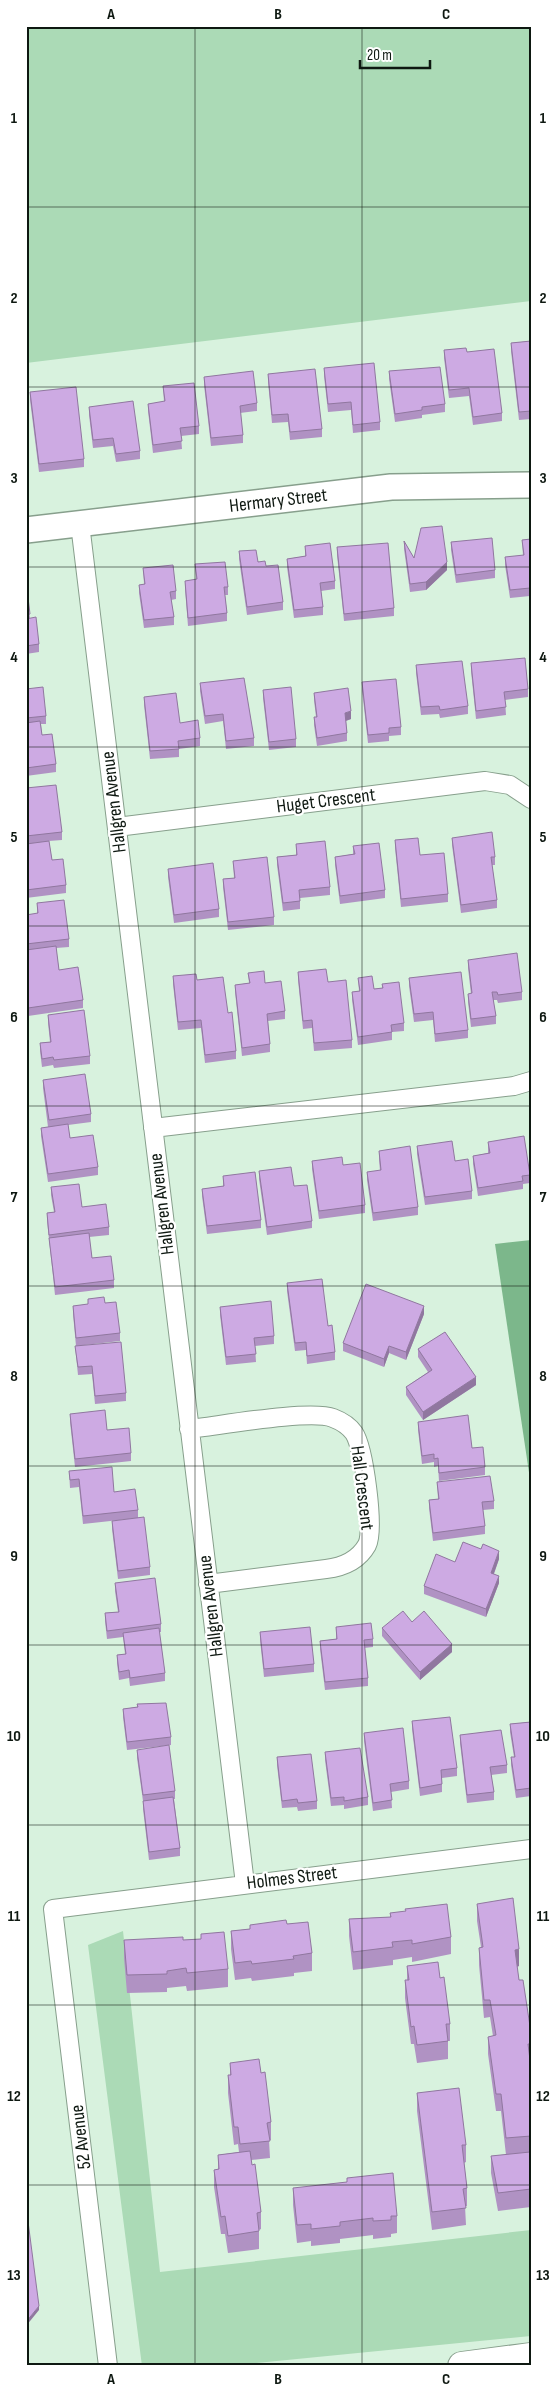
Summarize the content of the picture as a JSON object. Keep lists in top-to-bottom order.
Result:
{
  "streets": {
    "street": [
      "Hermary Street",
      "Huget Crescent",
      "Hallgren Avenue",
      "Hall Crescent",
      "Holmes Street",
      "52 Avenue"
    ]
  },
  "crossings": [
    ["Hermary Street", "Hallgren Avenue"],
    ["Huget Crescent", "Hallgren Avenue"],
    ["Hallgren Avenue", "Hall Crescent"],
    ["Hallgren Avenue", "Holmes Street"],
    ["Holmes Street", "52 Avenue"]
  ],
  "scale_bar": "20 m",
  "grid": {
    "columns": ["A", "B", "C"],
    "rows": [
      "1",
      "2",
      "3",
      "4",
      "5",
      "6",
      "7",
      "8",
      "9",
      "10",
      "11",
      "12",
      "13"
    ]
  }
}
